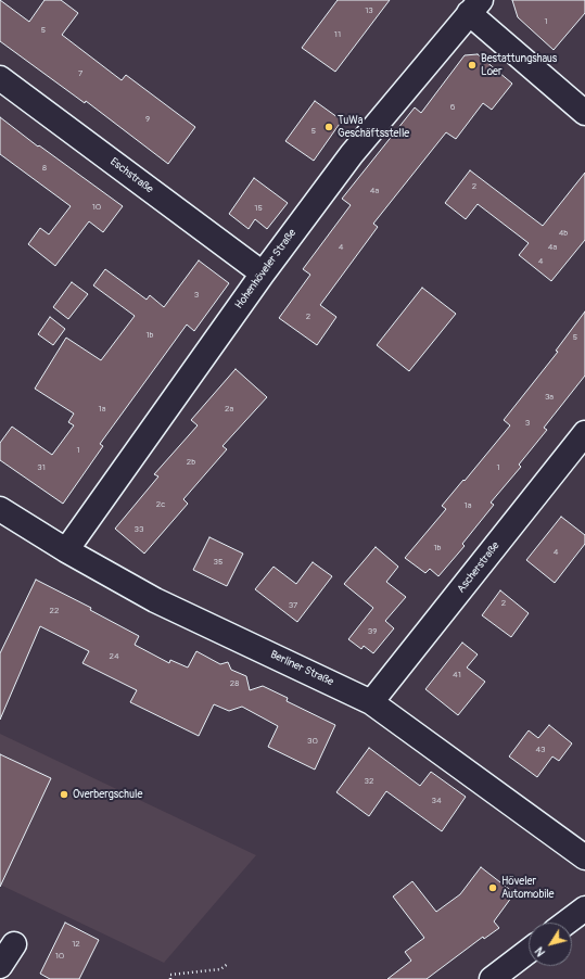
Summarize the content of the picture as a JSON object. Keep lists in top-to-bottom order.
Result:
{
  "streets": {
    "street": [
      "Eschstraße",
      "Hohenhöveler Straße",
      "Ascherstraße",
      "Berliner Straße"
    ]
  },
  "crossings": [
    ["Eschstraße", "Hohenhöveler Straße"],
    ["Hohenhöveler Straße", "Berliner Straße"],
    ["Ascherstraße", "Berliner Straße"]
  ],
  "places": [
    "Bestattungshaus Loer",
    "TuWa Geschäftsstelle",
    "Overbergschule",
    "Höveler Automobile"
  ],
  "house_numbers": [
    "13",
    "1",
    "5",
    "11",
    "7",
    "6",
    "9",
    "5",
    "8",
    "2",
    "4a",
    "10",
    "15",
    "4b",
    "4",
    "4a",
    "4",
    "3",
    "2",
    "1b",
    "5",
    "3a",
    "1a",
    "2a",
    "3",
    "1",
    "2b",
    "31",
    "1",
    "2c",
    "1a",
    "33",
    "1b",
    "4",
    "35",
    "2",
    "37",
    "22",
    "39",
    "24",
    "41",
    "28",
    "30",
    "43",
    "32",
    "34",
    "12",
    "10"
  ],
  "north": "bottom left"
}
